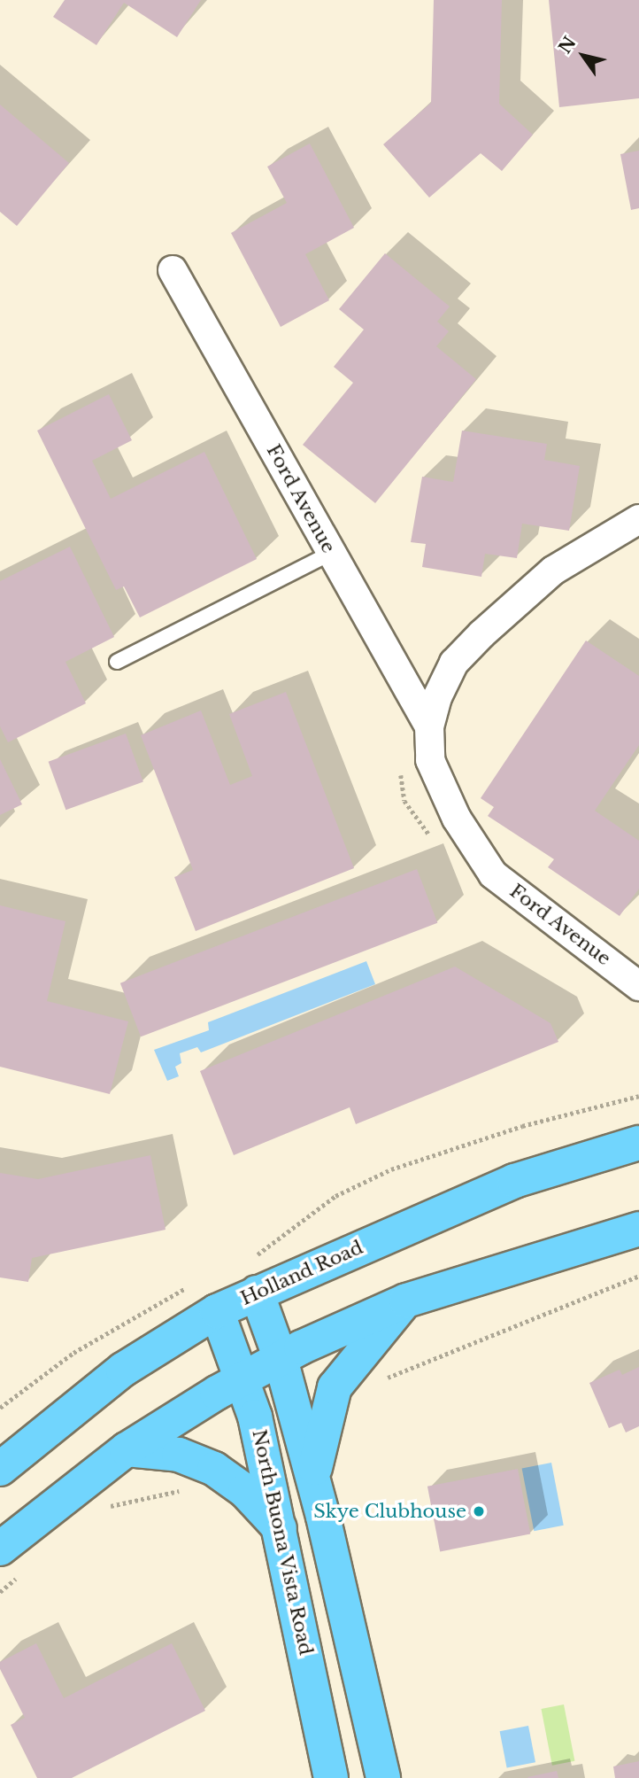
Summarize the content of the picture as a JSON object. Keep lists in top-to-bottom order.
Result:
{
  "streets": {
    "main road": ["Holland Road", "North Buona Vista Road"],
    "street": ["Ford Avenue"]
  },
  "crossings": [
    ["Holland Road", "North Buona Vista Road"]
  ],
  "places": ["Skye Clubhouse"],
  "north": "top left"
}
